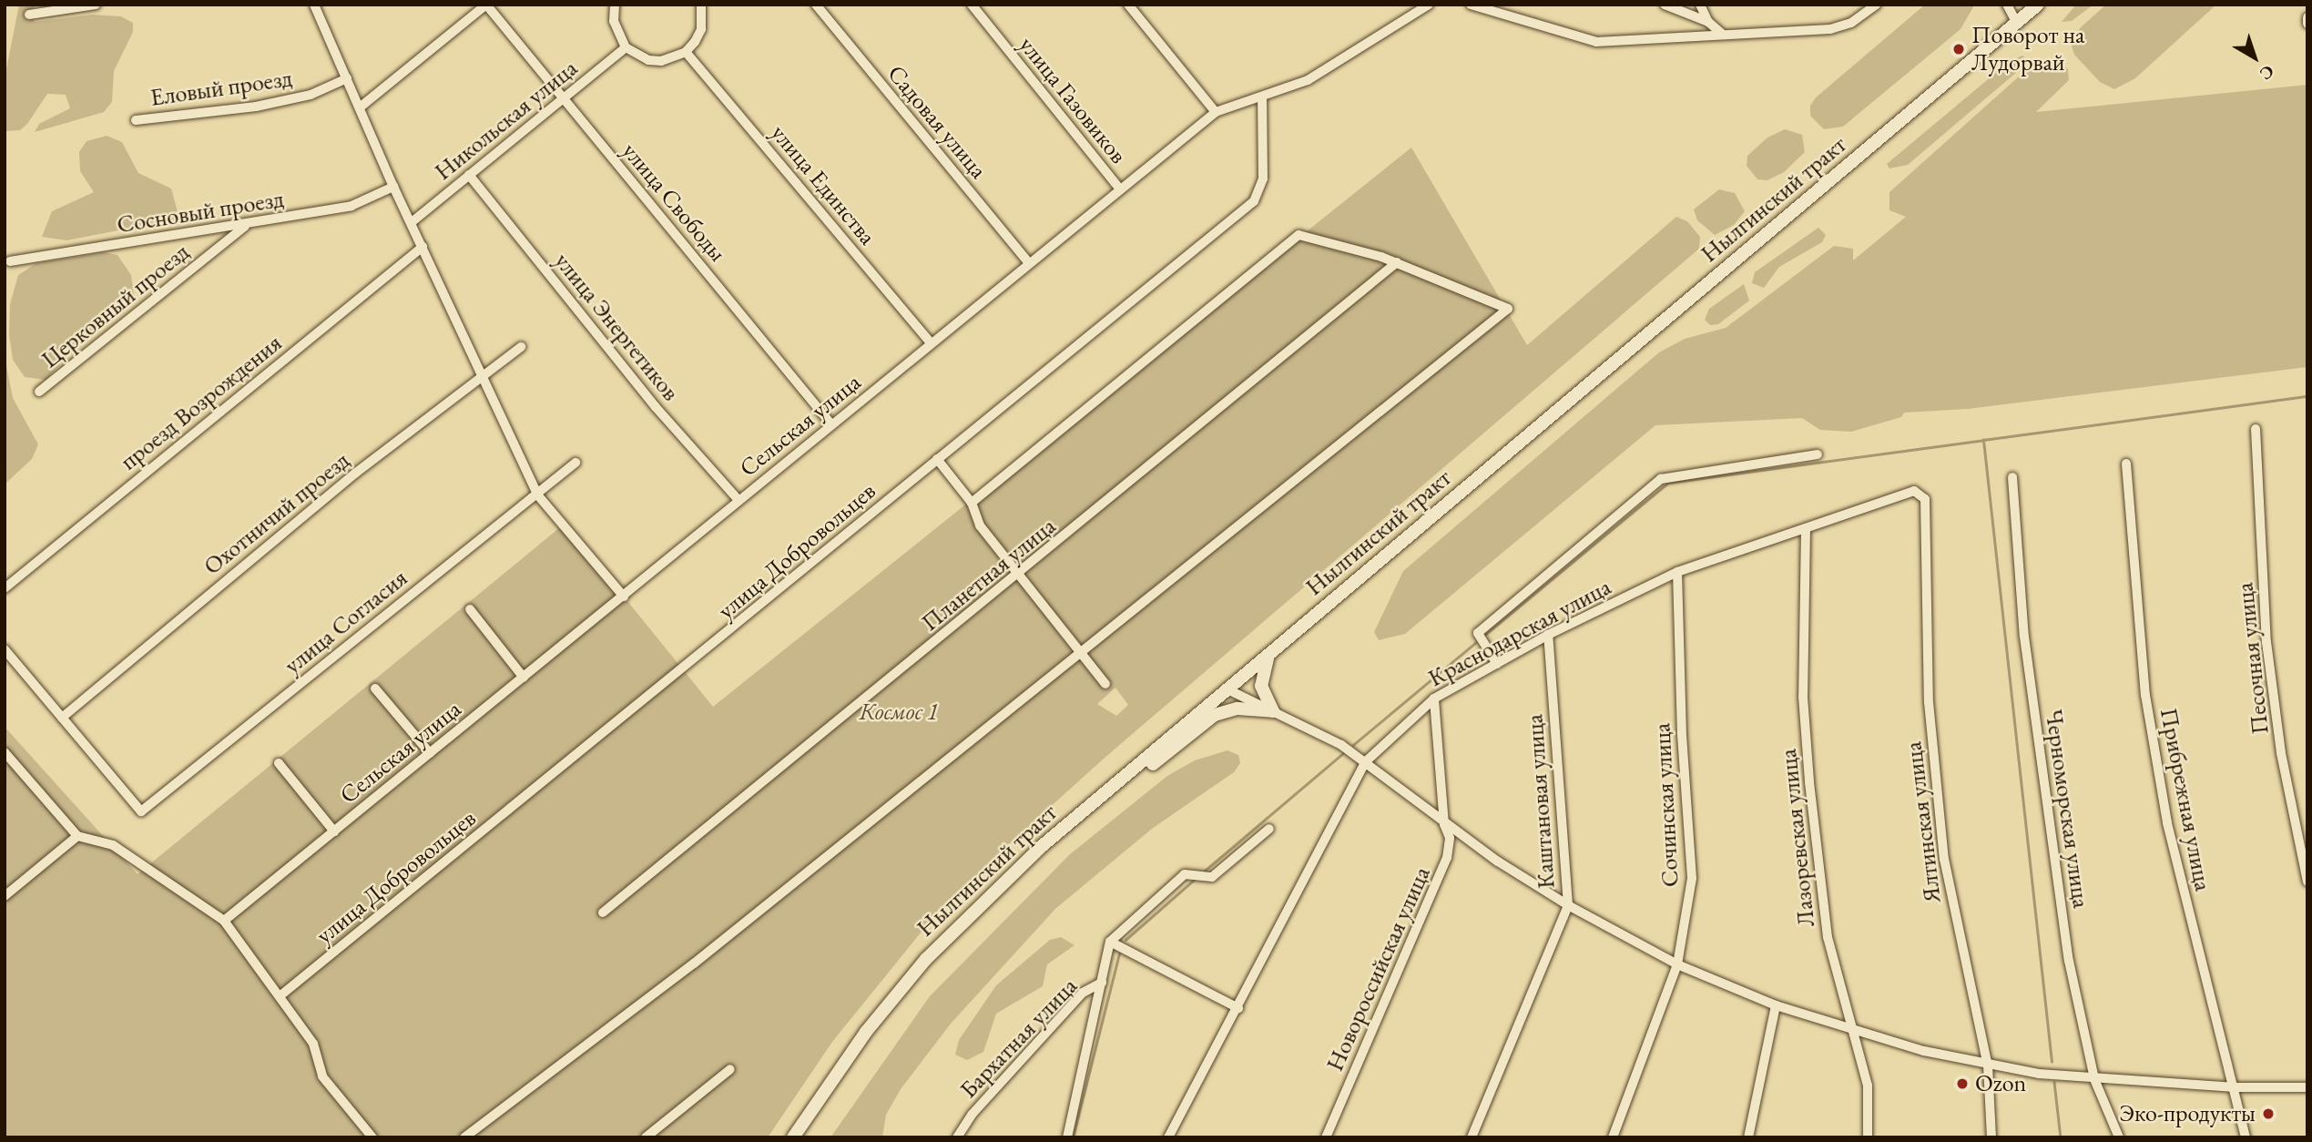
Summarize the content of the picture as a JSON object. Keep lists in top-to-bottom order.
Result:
{
  "streets": {
    "main road": ["Нылгинский тракт"],
    "street": [
      "Еловый проезд",
      "улица Газовиков",
      "Никольская улица",
      "Садовая улица",
      "улица Единства",
      "улица Свободы",
      "Сосновый проезд",
      "Церковный проезд",
      "улица Энергетиков",
      "проезд Возрождения",
      "Сельская улица",
      "Охотничий проезд",
      "улица Добровольцев",
      "Планетная улица",
      "улица Согласия",
      "Краснодарская улица",
      "Песочная улица",
      "Прибрежная улица",
      "Каштановая улица",
      "Сочинская улица",
      "Черноморская улица",
      "Ялтинская улица",
      "Лазоревская улица",
      "Новороссийская улица",
      "Бархатная улица"
    ]
  },
  "crossings": [
    ["улица Газовиков", "Сельская улица"],
    ["Никольская улица", "улица Свободы"],
    ["Никольская улица", "улица Энергетиков"],
    ["Садовая улица", "Сельская улица"],
    ["улица Единства", "Сельская улица"],
    ["улица Свободы", "Сельская улица"],
    ["Сосновый проезд", "Церковный проезд"],
    ["улица Энергетиков", "Сельская улица"],
    ["Сельская улица", "улица Добровольцев"],
    ["Охотничий проезд", "улица Согласия"],
    ["Краснодарская улица", "Каштановая улица"],
    ["Краснодарская улица", "Сочинская улица"],
    ["Краснодарская улица", "Ялтинская улица"],
    ["Краснодарская улица", "Лазоревская улица"],
    ["Краснодарская улица", "Новороссийская улица"]
  ],
  "parks": ["Космос 1"],
  "places": ["Поворот на Лудорвай", "Ozon", "Эко-продукты"],
  "north": "bottom right"
}
